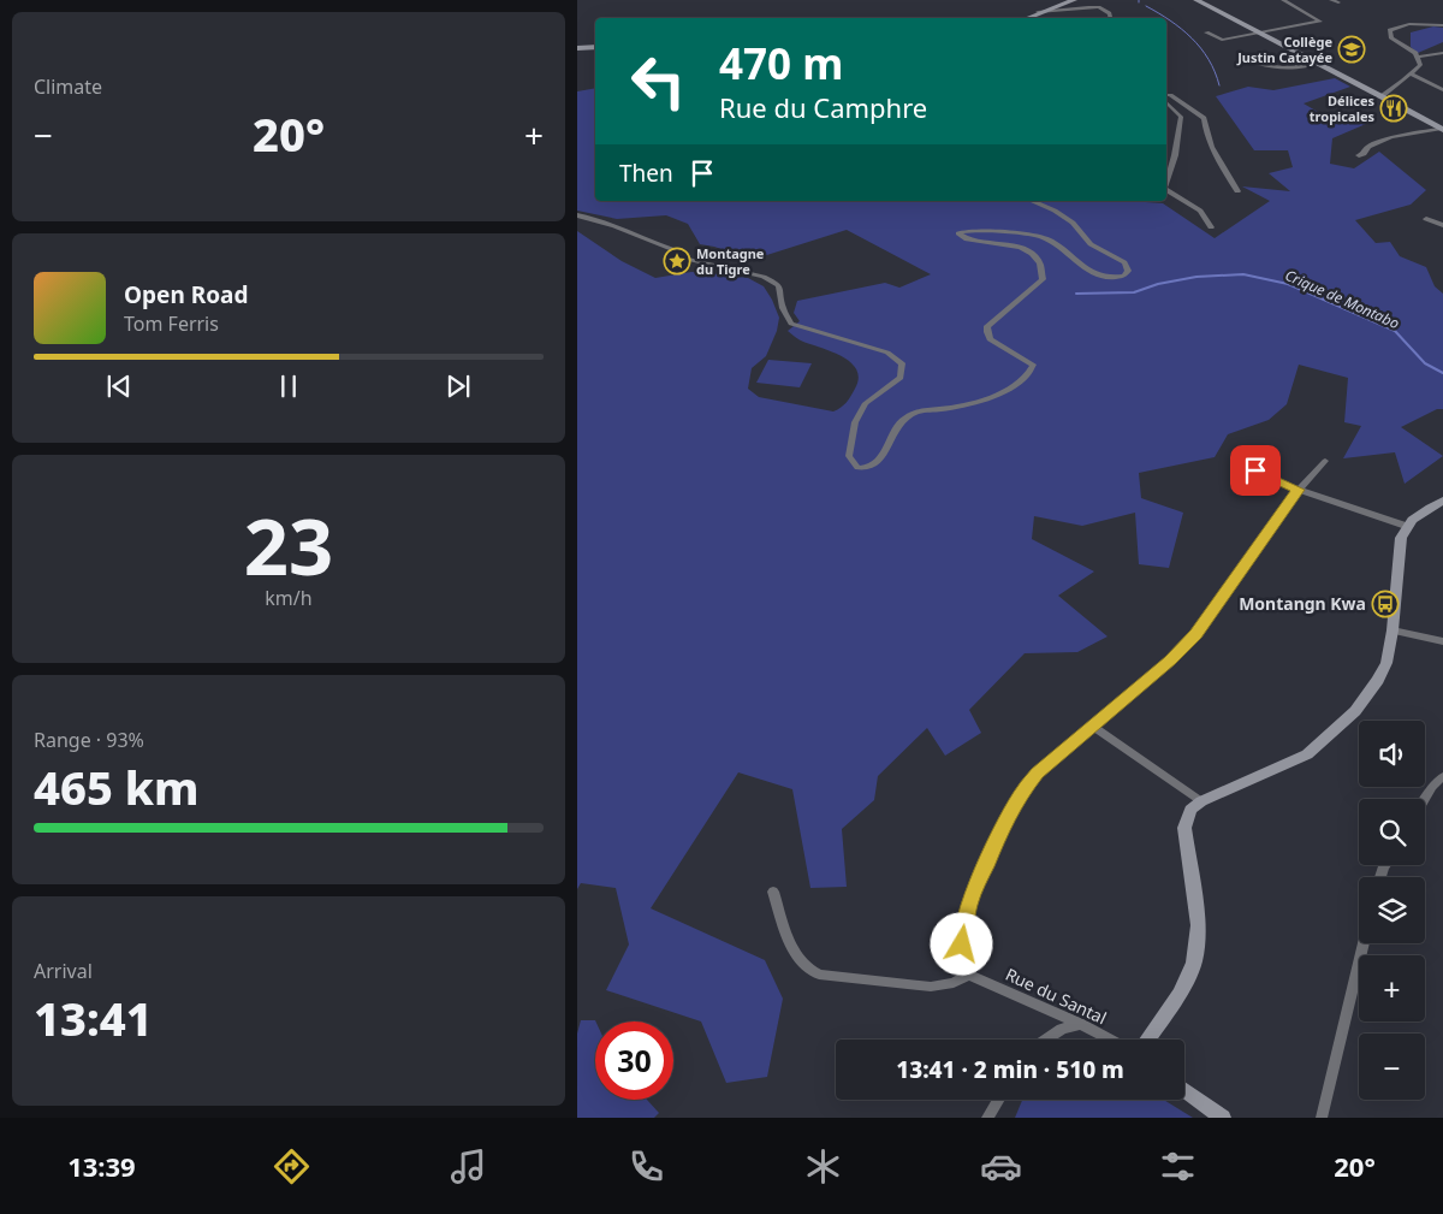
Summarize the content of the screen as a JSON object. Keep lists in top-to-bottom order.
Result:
{
  "streets": {
    "street": ["Rue du Santal"]
  },
  "water": ["Crique de Montabo"],
  "places": {
    "school or university": ["Collège Justin Catayée"],
    "restaurant": ["Délices tropicales"],
    "place": ["Montagne du Tigre"],
    "bus stop": ["Montangn Kwa"]
  },
  "page": {
    "tile": [
      "Climate",
      ["23", "km/h"],
      ["Range · 93%", "465 km"],
      ["Arrival", "13:41"]
    ],
    "turn": ["470 m", "Rue du Camphre"],
    "heat": ["−", "20°", "+"],
    "then": "Then",
    "song": ["Open Road", "Tom Ferris"],
    "map_buttons": ["+", "−"],
    "limit": "30",
    "trip": "13:41 · 2 min · 510 m",
    "tabs": ["13:39", "20°"]
  }
}
